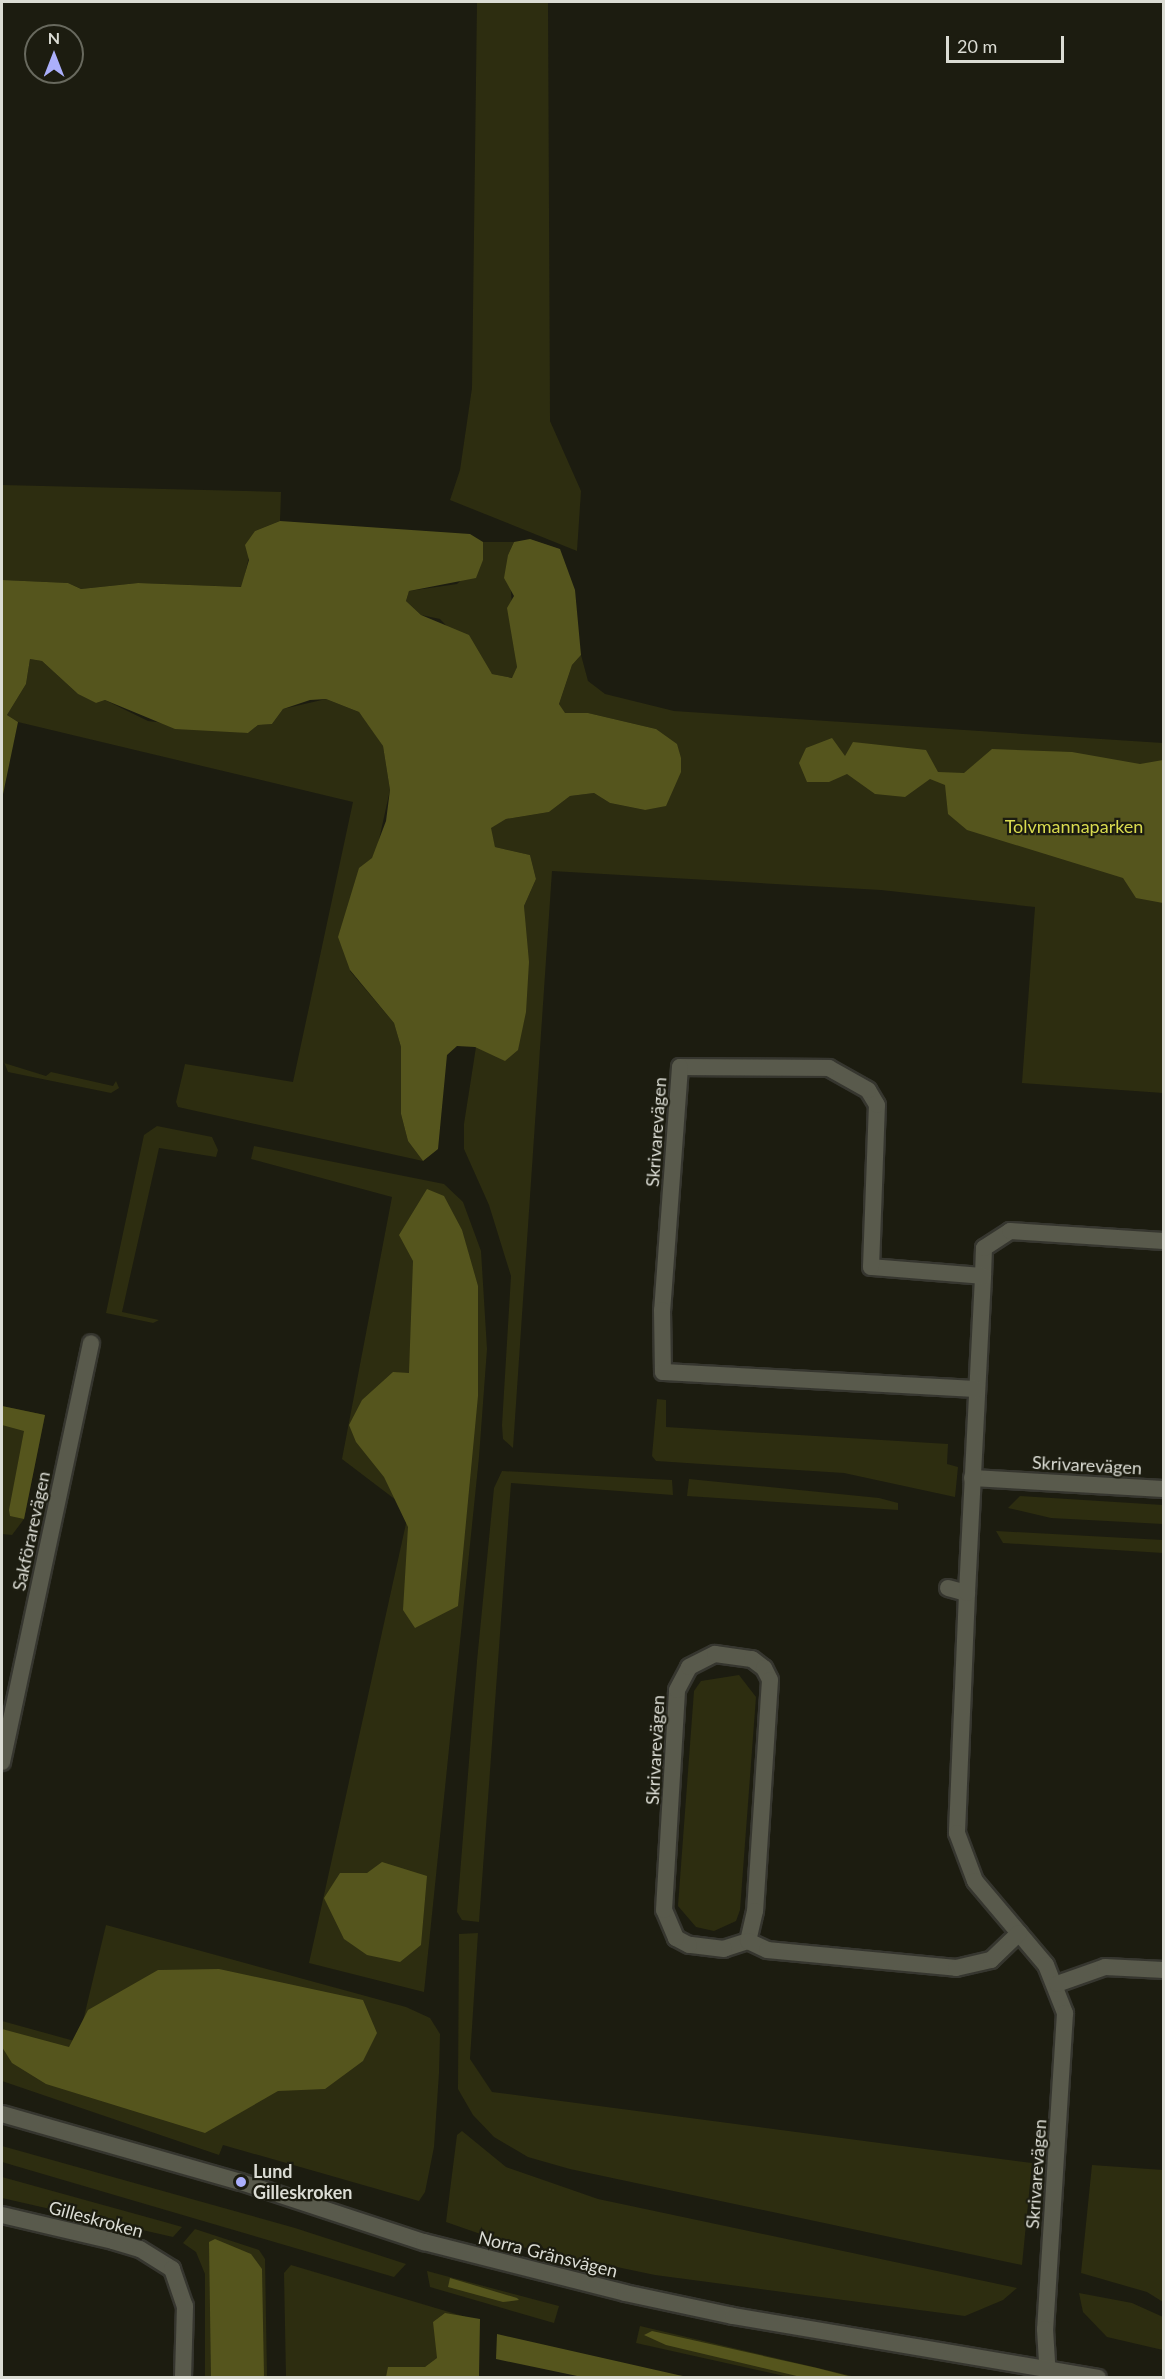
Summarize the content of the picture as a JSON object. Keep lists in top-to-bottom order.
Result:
{
  "streets": {
    "street": [
      "Skrivarevägen",
      "Sakförarevägen",
      "Gilleskroken",
      "Norra Gränsvägen"
    ]
  },
  "crossings": [
    ["Skrivarevägen", "Norra Gränsvägen"]
  ],
  "parks": ["Tolvmannaparken"],
  "places": ["Lund Gilleskroken"],
  "scale_bar": "20 m",
  "north": "top"
}
